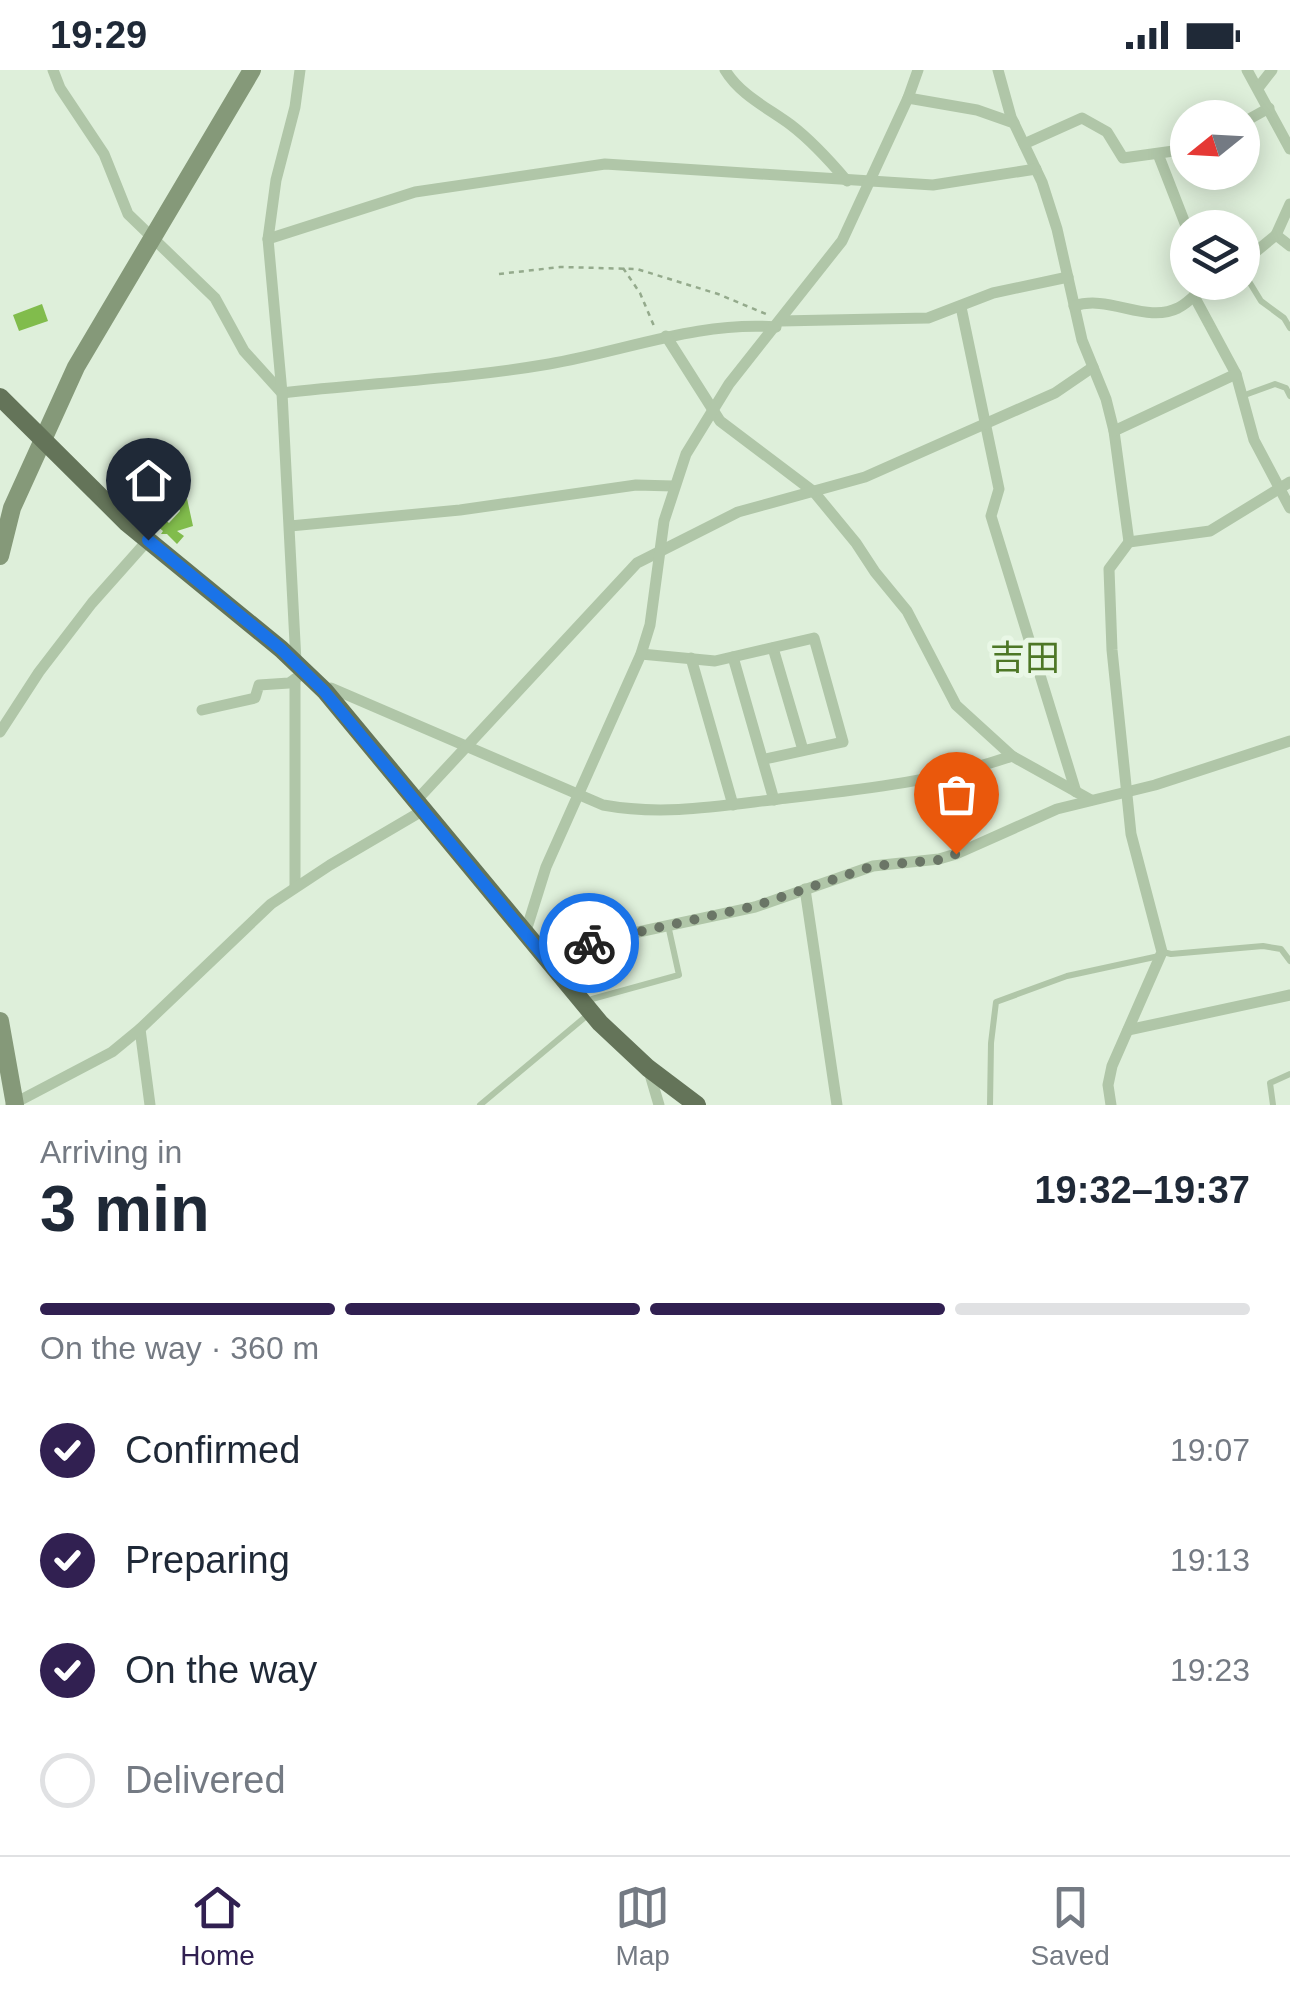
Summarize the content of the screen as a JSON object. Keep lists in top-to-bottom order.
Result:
{
  "districts": ["吉田"],
  "north": "left",
  "page": {
    "status": "19:29",
    "heading": ["3 min", "Arriving in", "19:32–19:37"],
    "bar": "On the way · 360 m",
    "list": [
      ["Confirmed", "19:07"],
      ["Preparing", "19:13"],
      ["On the way", "19:23"],
      "Delivered"
    ],
    "tabs": ["Home", "Map", "Saved"]
  }
}
